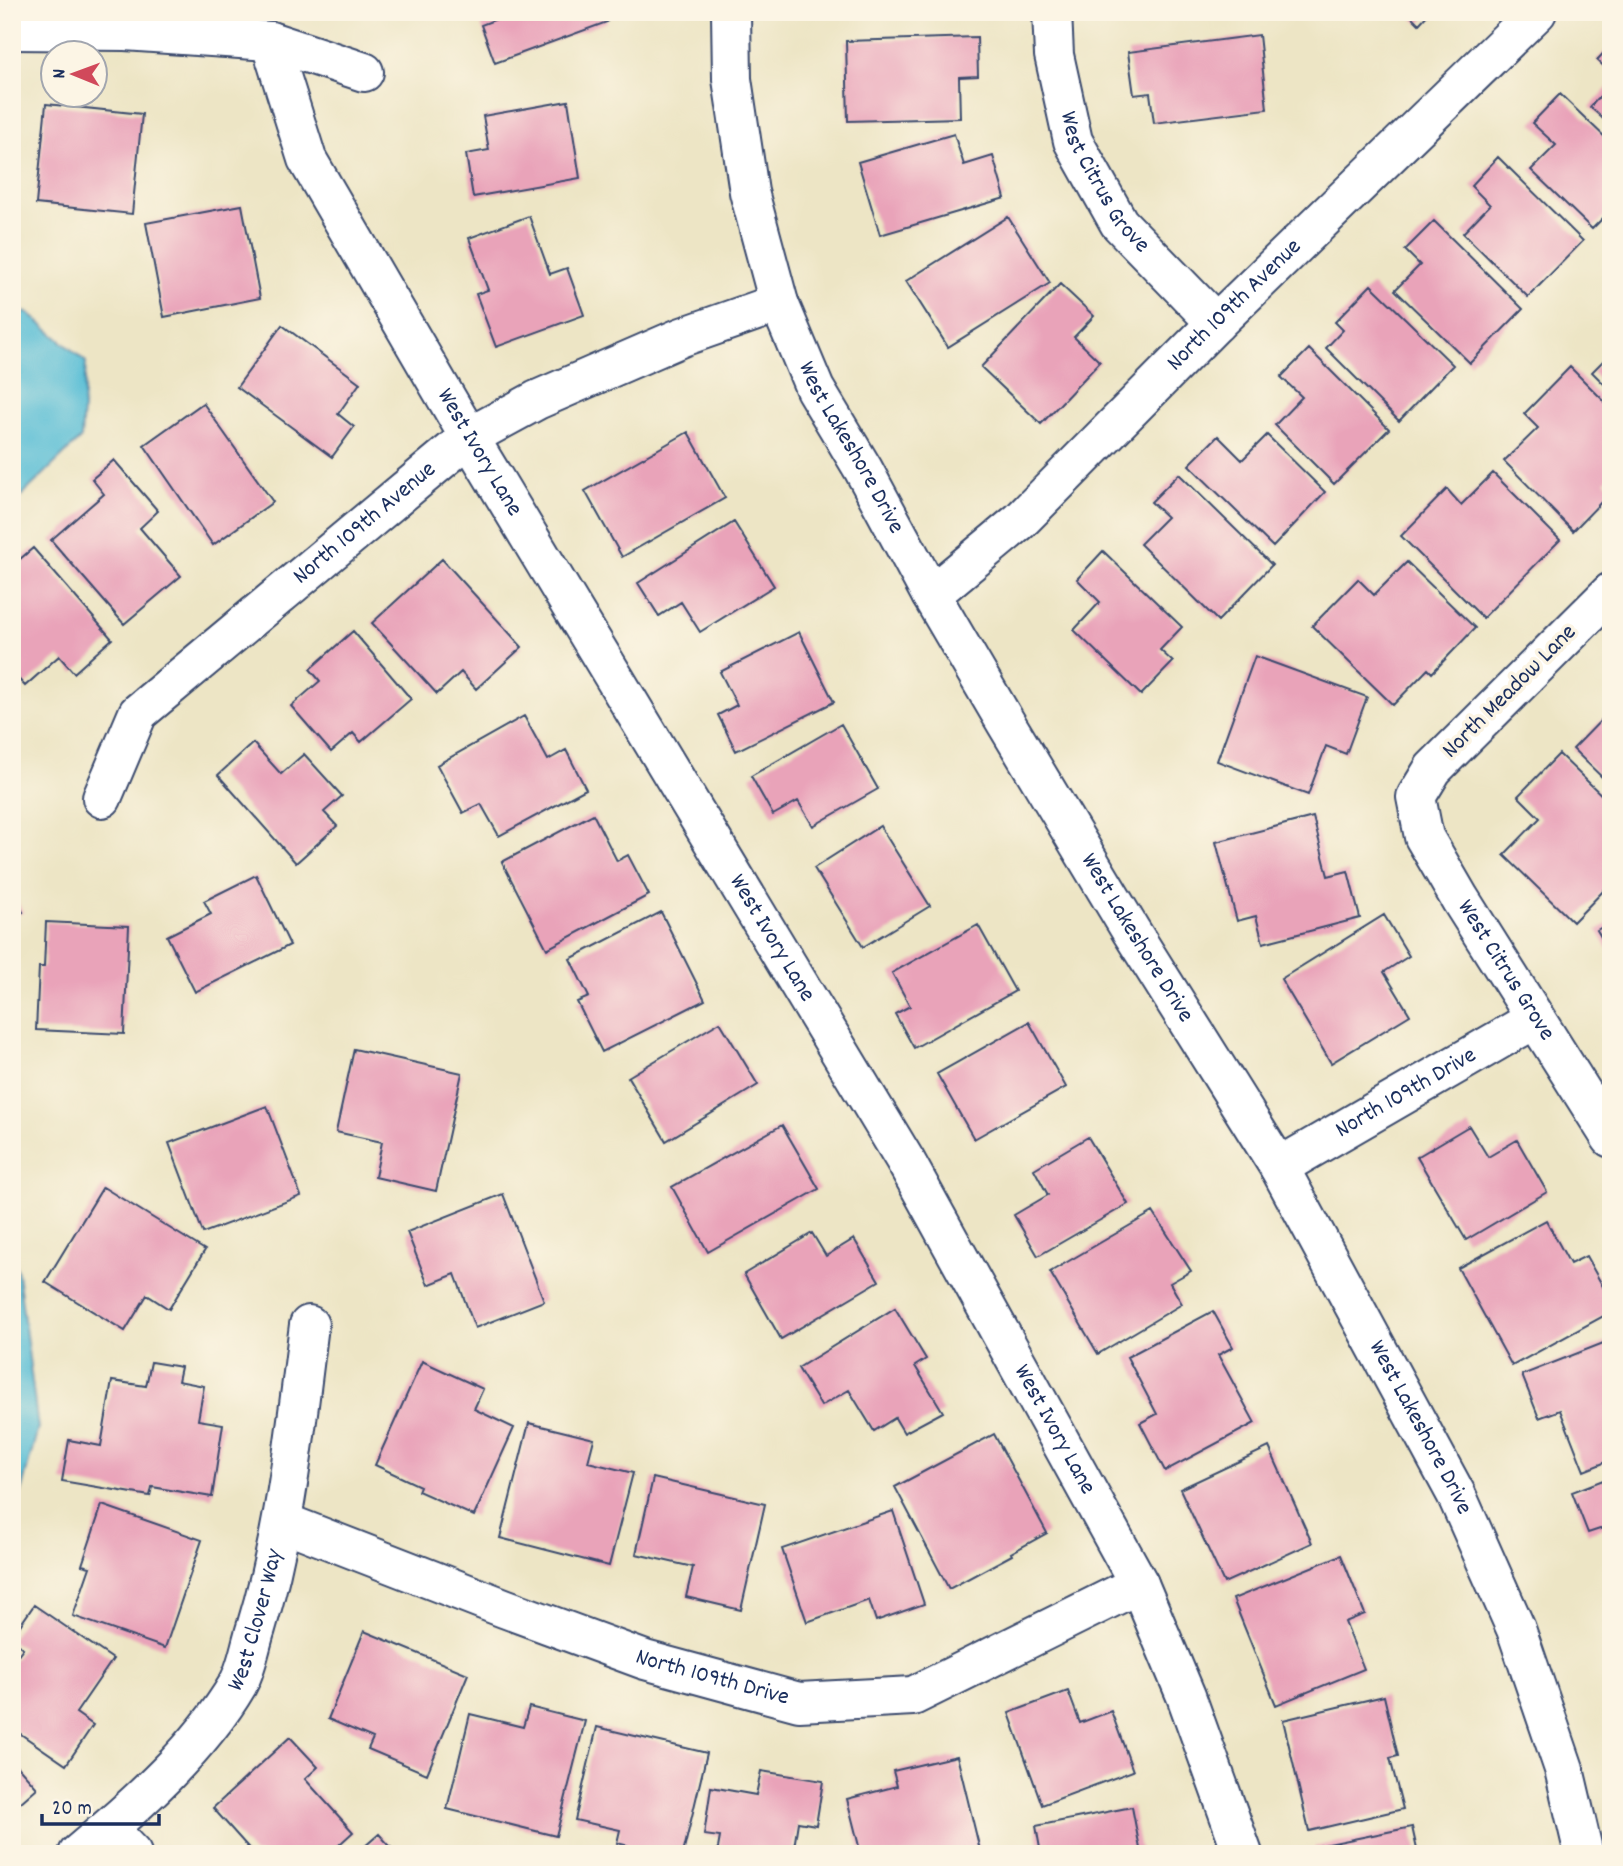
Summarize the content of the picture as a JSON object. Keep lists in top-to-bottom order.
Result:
{
  "streets": {
    "street": [
      "West Citrus Grove",
      "North 109th Avenue",
      "West Lakeshore Drive",
      "West Ivory Lane",
      "North Meadow Lane",
      "North 109th Drive",
      "West Clover Way"
    ]
  },
  "crossings": [
    ["West Citrus Grove", "North 109th Avenue"],
    ["West Citrus Grove", "North Meadow Lane"],
    ["West Citrus Grove", "North 109th Drive"],
    ["North 109th Avenue", "West Lakeshore Drive"],
    ["North 109th Avenue", "West Ivory Lane"],
    ["West Lakeshore Drive", "North 109th Drive"],
    ["West Ivory Lane", "North 109th Drive"],
    ["North 109th Drive", "West Clover Way"]
  ],
  "scale_bar": "20 m",
  "north": "left"
}
